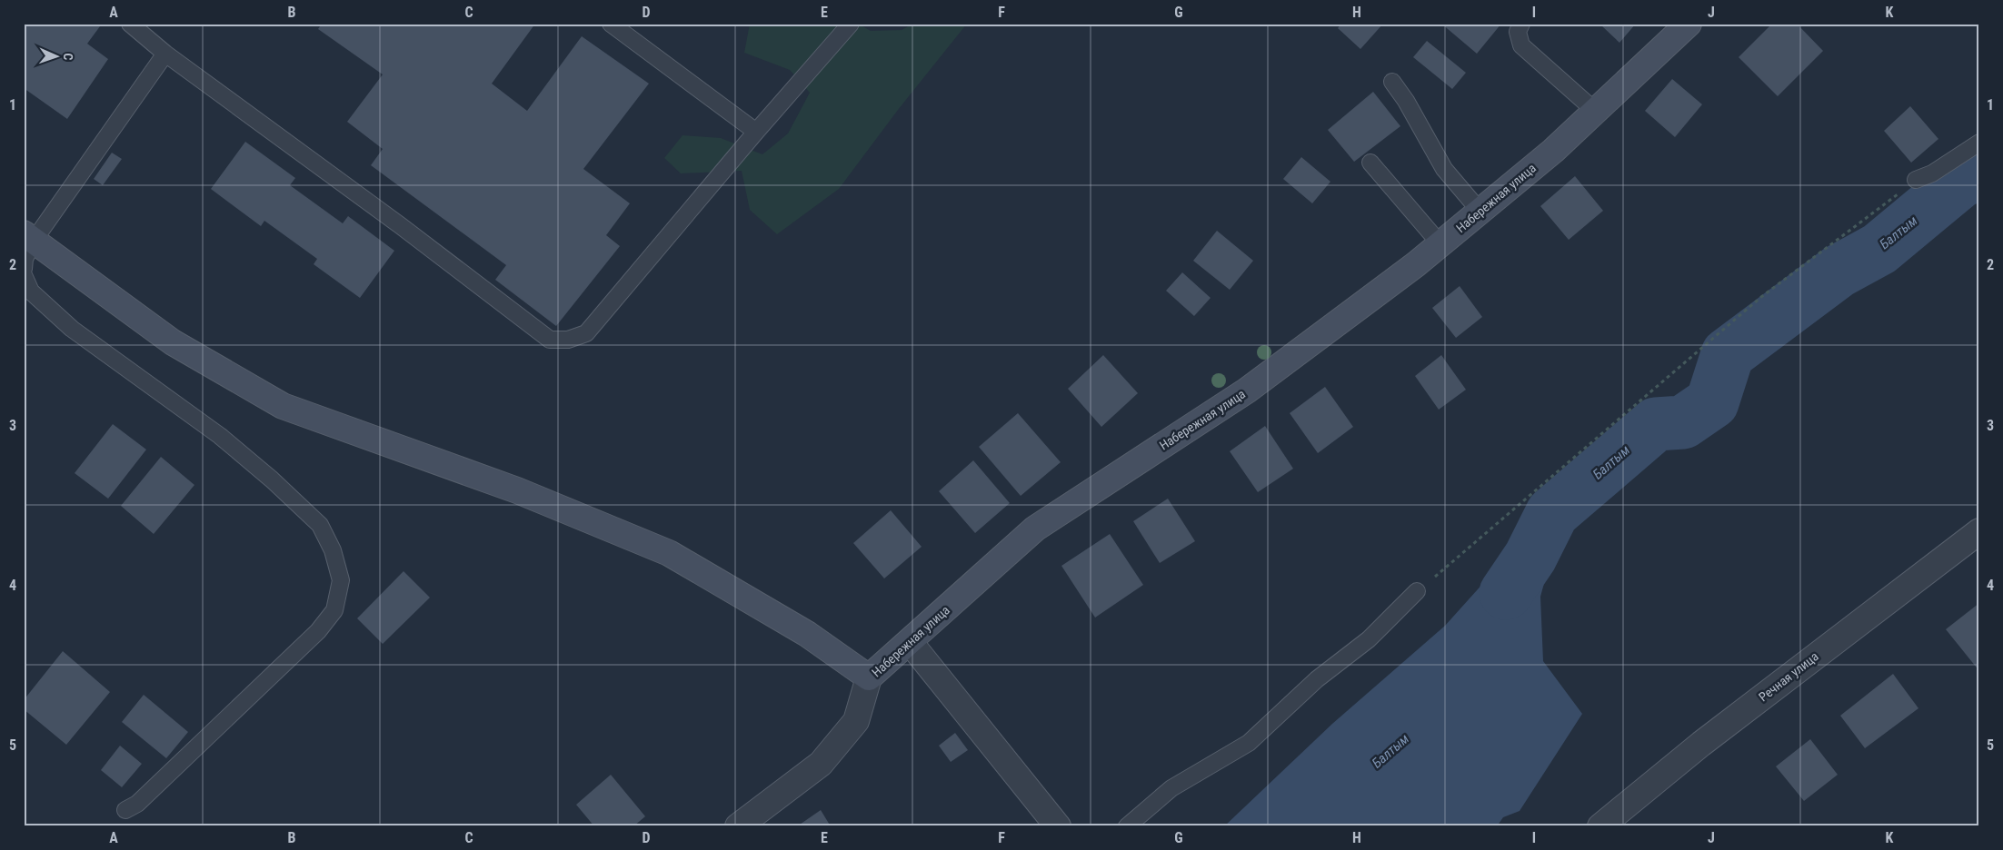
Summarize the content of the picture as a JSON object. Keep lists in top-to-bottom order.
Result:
{
  "streets": {
    "street": ["Набережная улица", "Речная улица"]
  },
  "water": ["Балтым"],
  "north": "right",
  "grid": {
    "columns": [
      "A",
      "B",
      "C",
      "D",
      "E",
      "F",
      "G",
      "H",
      "I",
      "J",
      "K"
    ],
    "rows": [
      "1",
      "2",
      "3",
      "4",
      "5"
    ]
  }
}
